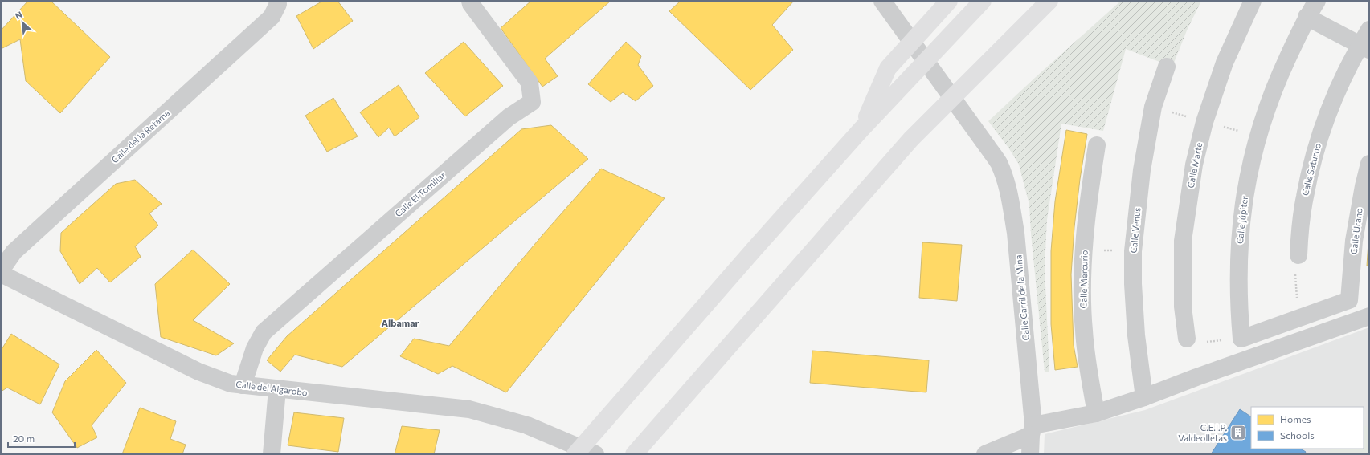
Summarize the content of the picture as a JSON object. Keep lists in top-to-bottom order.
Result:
{
  "streets": {
    "street": [
      "Calle del la Retama",
      "Calle Marte",
      "Calle Saturno",
      "Calle El Tomillar",
      "Calle Júpiter",
      "Calle Venus",
      "Calle Urano",
      "Calle Mercurio",
      "Calle Carril de la Mina",
      "Calle del Algarobo"
    ]
  },
  "crossings": [
    ["Calle El Tomillar", "Calle del Algarobo"]
  ],
  "districts": ["Albamar"],
  "places": {
    "building": ["C.E.I.P. Valdeolletas"]
  },
  "legend": ["Homes", "Schools"],
  "scale_bar": "20 m",
  "north": "top left"
}
